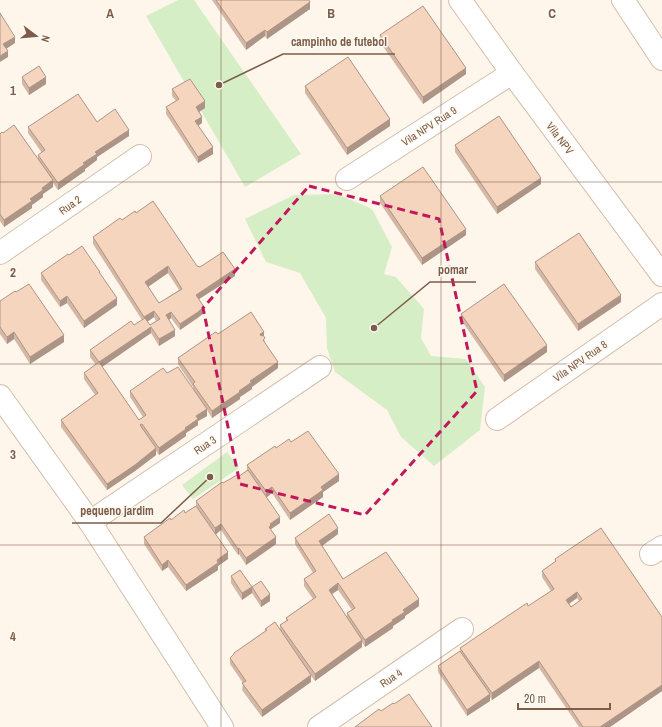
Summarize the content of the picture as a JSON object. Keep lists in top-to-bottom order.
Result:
{
  "streets": {
    "street": [
      "Vila NPV Rua 9",
      "Vila NPV",
      "Rua 2",
      "Vila NPV Rua 8",
      "Rua 3",
      "Rua 4"
    ]
  },
  "crossings": [
    ["Vila NPV Rua 9", "Vila NPV"]
  ],
  "places": ["campinho de futebol", "pomar", "pequeno jardim"],
  "scale_bar": "20 m",
  "north": "right",
  "grid": {
    "columns": ["A", "B", "C"],
    "rows": [
      "1",
      "2",
      "3",
      "4"
    ]
  }
}
